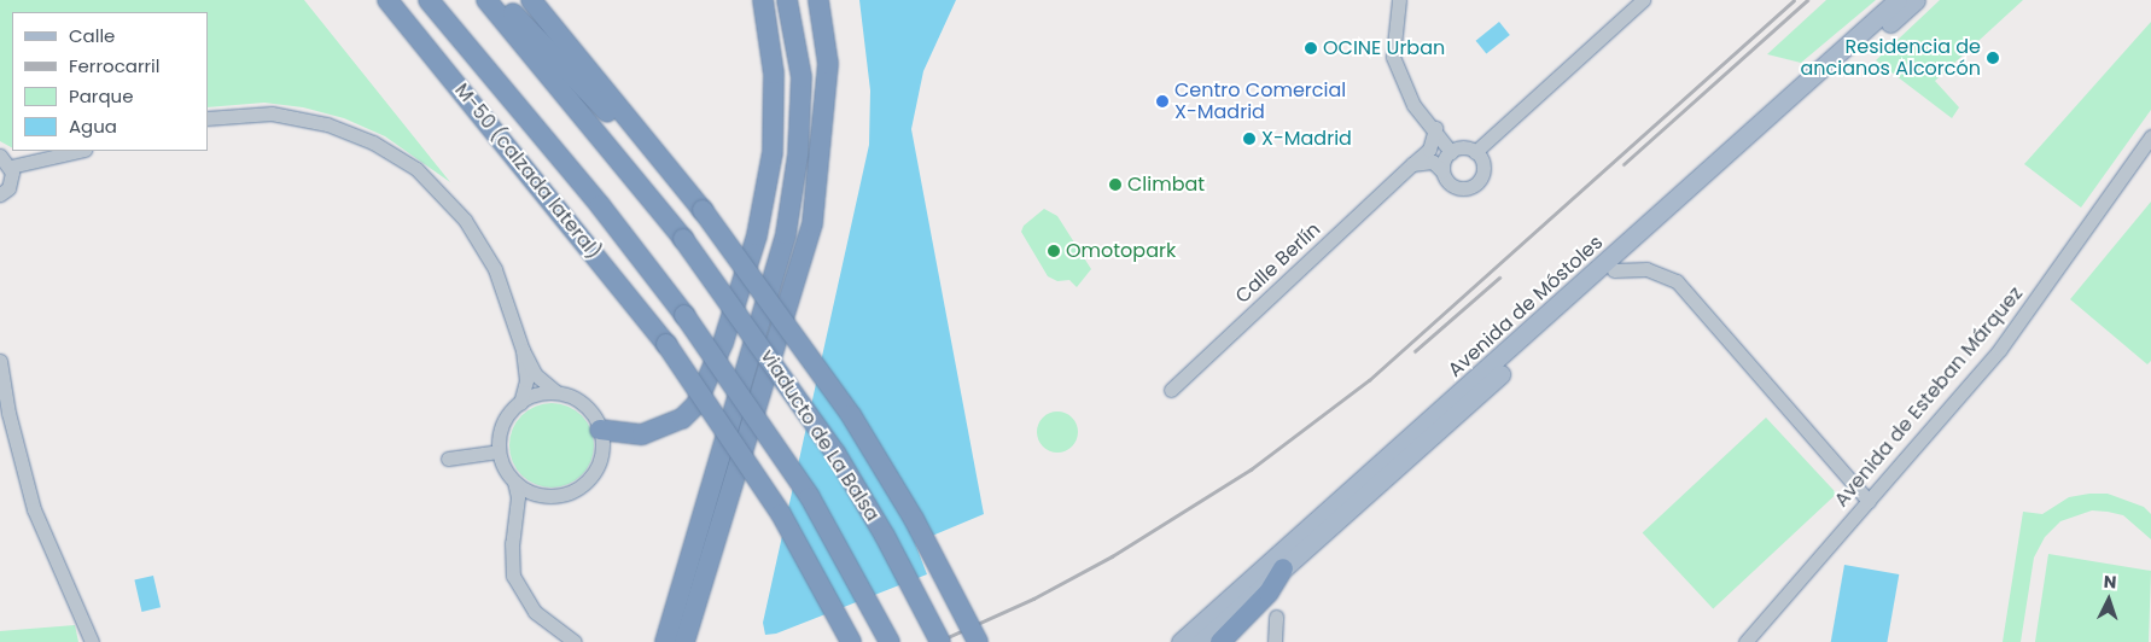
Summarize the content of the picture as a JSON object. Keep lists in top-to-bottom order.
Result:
{
  "streets": {
    "highway": ["M-50 (calzada lateral)", "viaducto de La Balsa"],
    "main road": ["Avenida de Móstoles"],
    "street": ["Calle Berlín", "Avenida de Esteban Márquez"]
  },
  "crossings": [
    ["Avenida de Móstoles", "Avenida de Esteban Márquez"]
  ],
  "places": [
    "OCINE Urban",
    "Residencia de ancianos Alcorcón",
    "Centro Comercial X-Madrid",
    "X-Madrid",
    "Climbat",
    "Omotopark"
  ],
  "legend": [
    "Calle",
    "Ferrocarril",
    "Parque",
    "Agua"
  ],
  "north": "top"
}
